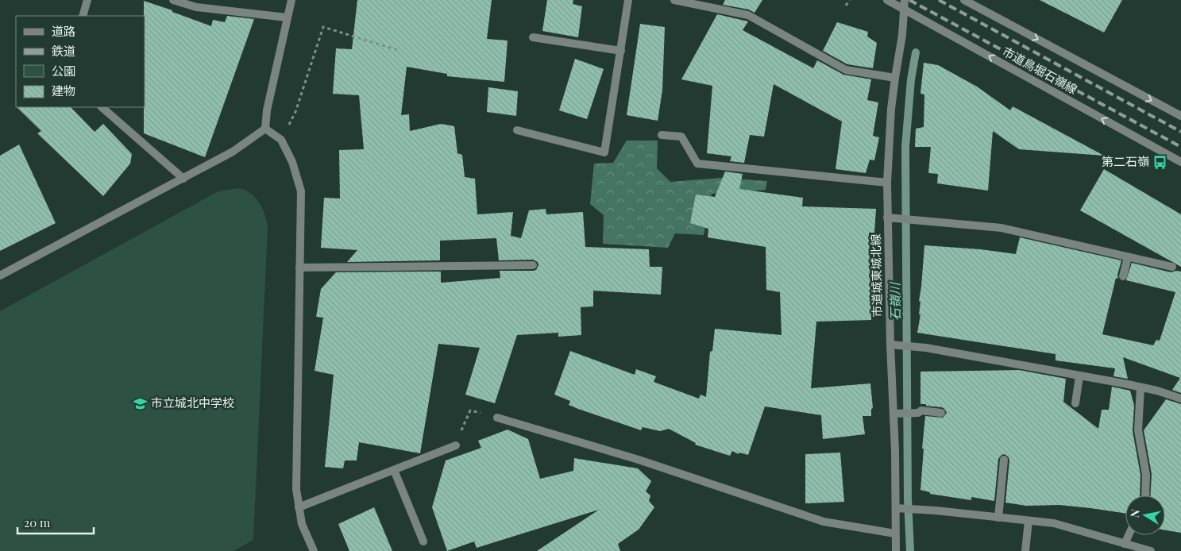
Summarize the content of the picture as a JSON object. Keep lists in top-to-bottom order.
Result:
{
  "streets": {
    "street": ["市道鳥堀石嶺線", "市道城東城北線"]
  },
  "crossings": [
    ["市道鳥堀石嶺線", "市道城東城北線"]
  ],
  "water": ["石嶺川"],
  "places": {
    "bus stop": ["第二石嶺"],
    "school or university": ["市立城北中学校"]
  },
  "legend": [
    "道路",
    "鉄道",
    "公園",
    "建物"
  ],
  "scale_bar": "20 m",
  "north": "left"
}
